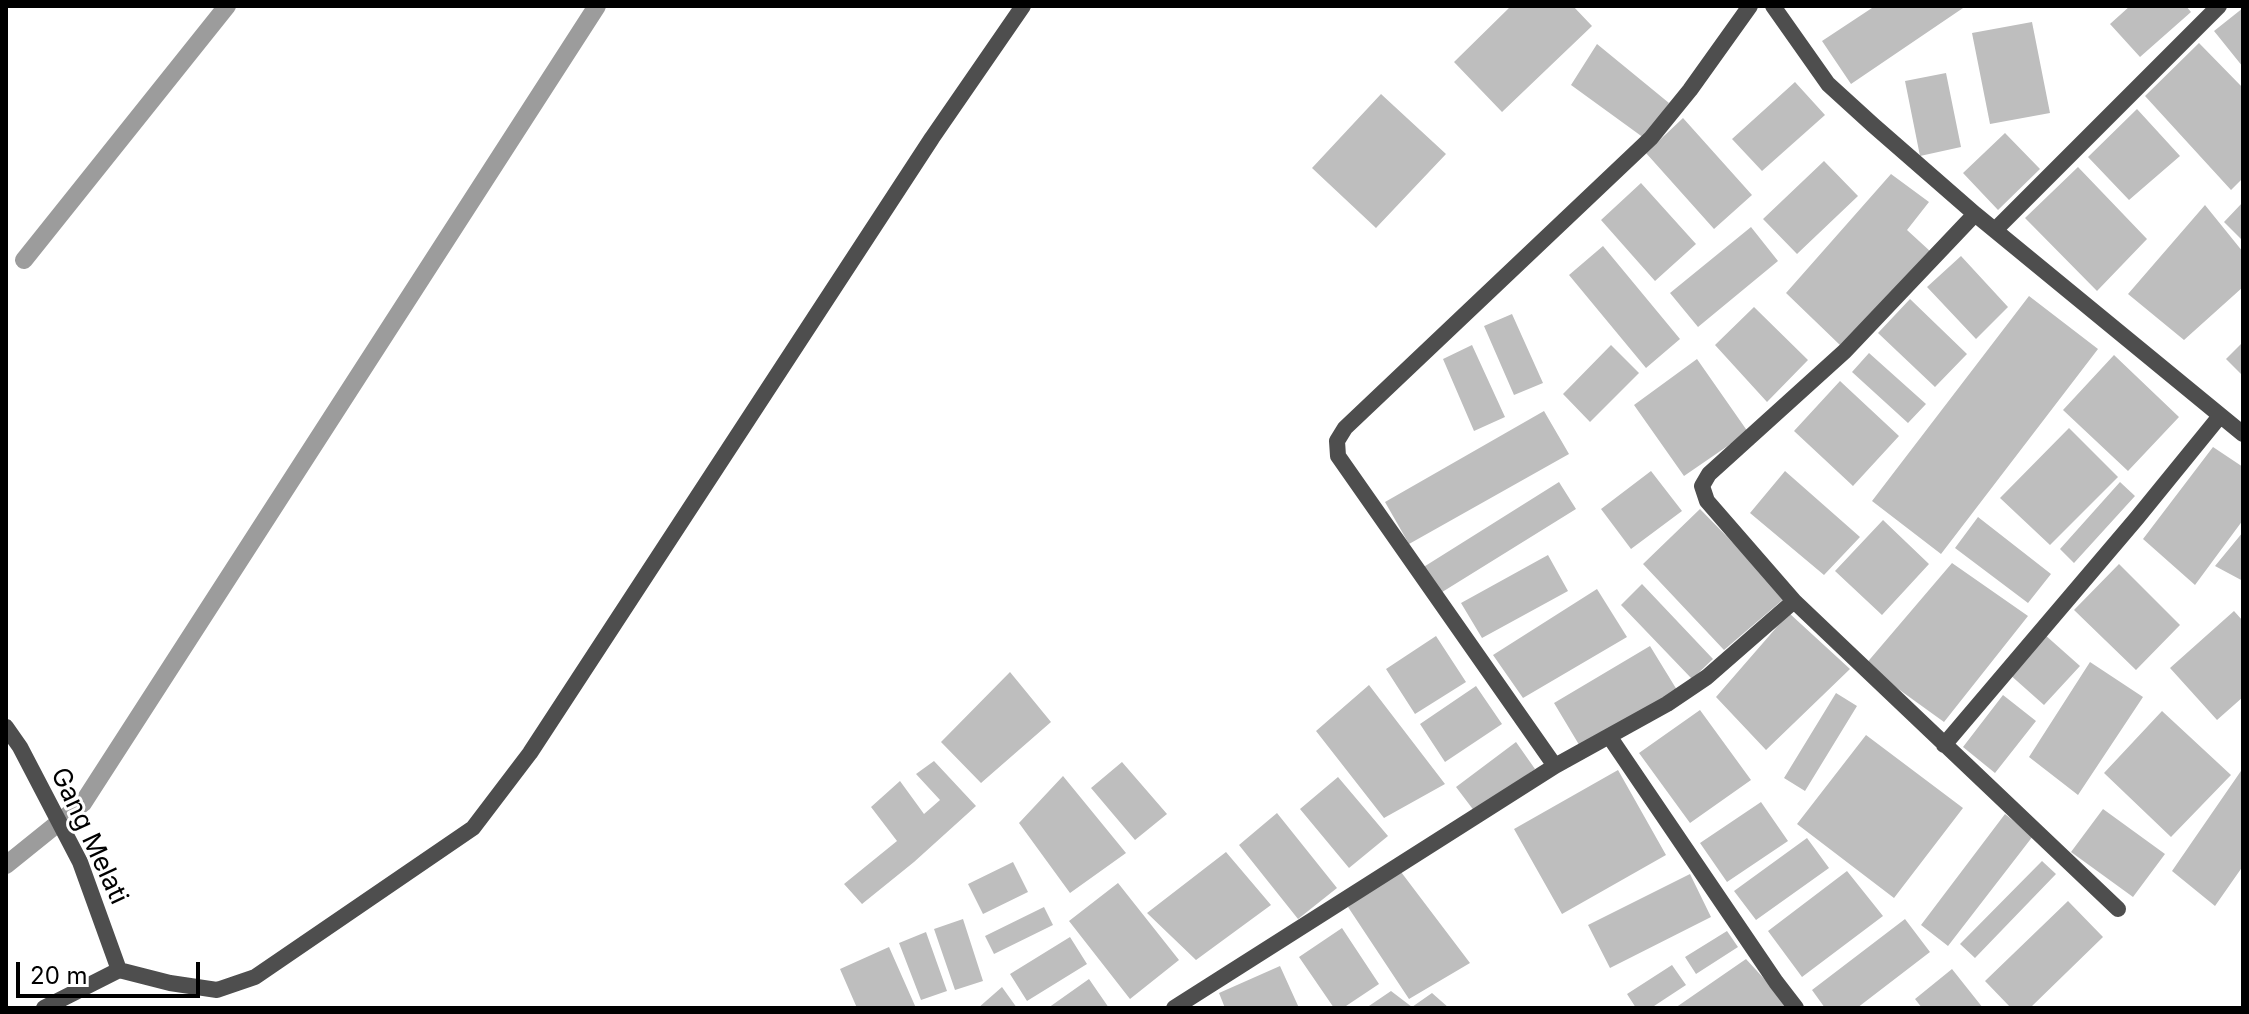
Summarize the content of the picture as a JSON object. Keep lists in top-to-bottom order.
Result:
{
  "streets": {
    "street": ["Gang Melati"]
  },
  "scale_bar": "20 m"
}
